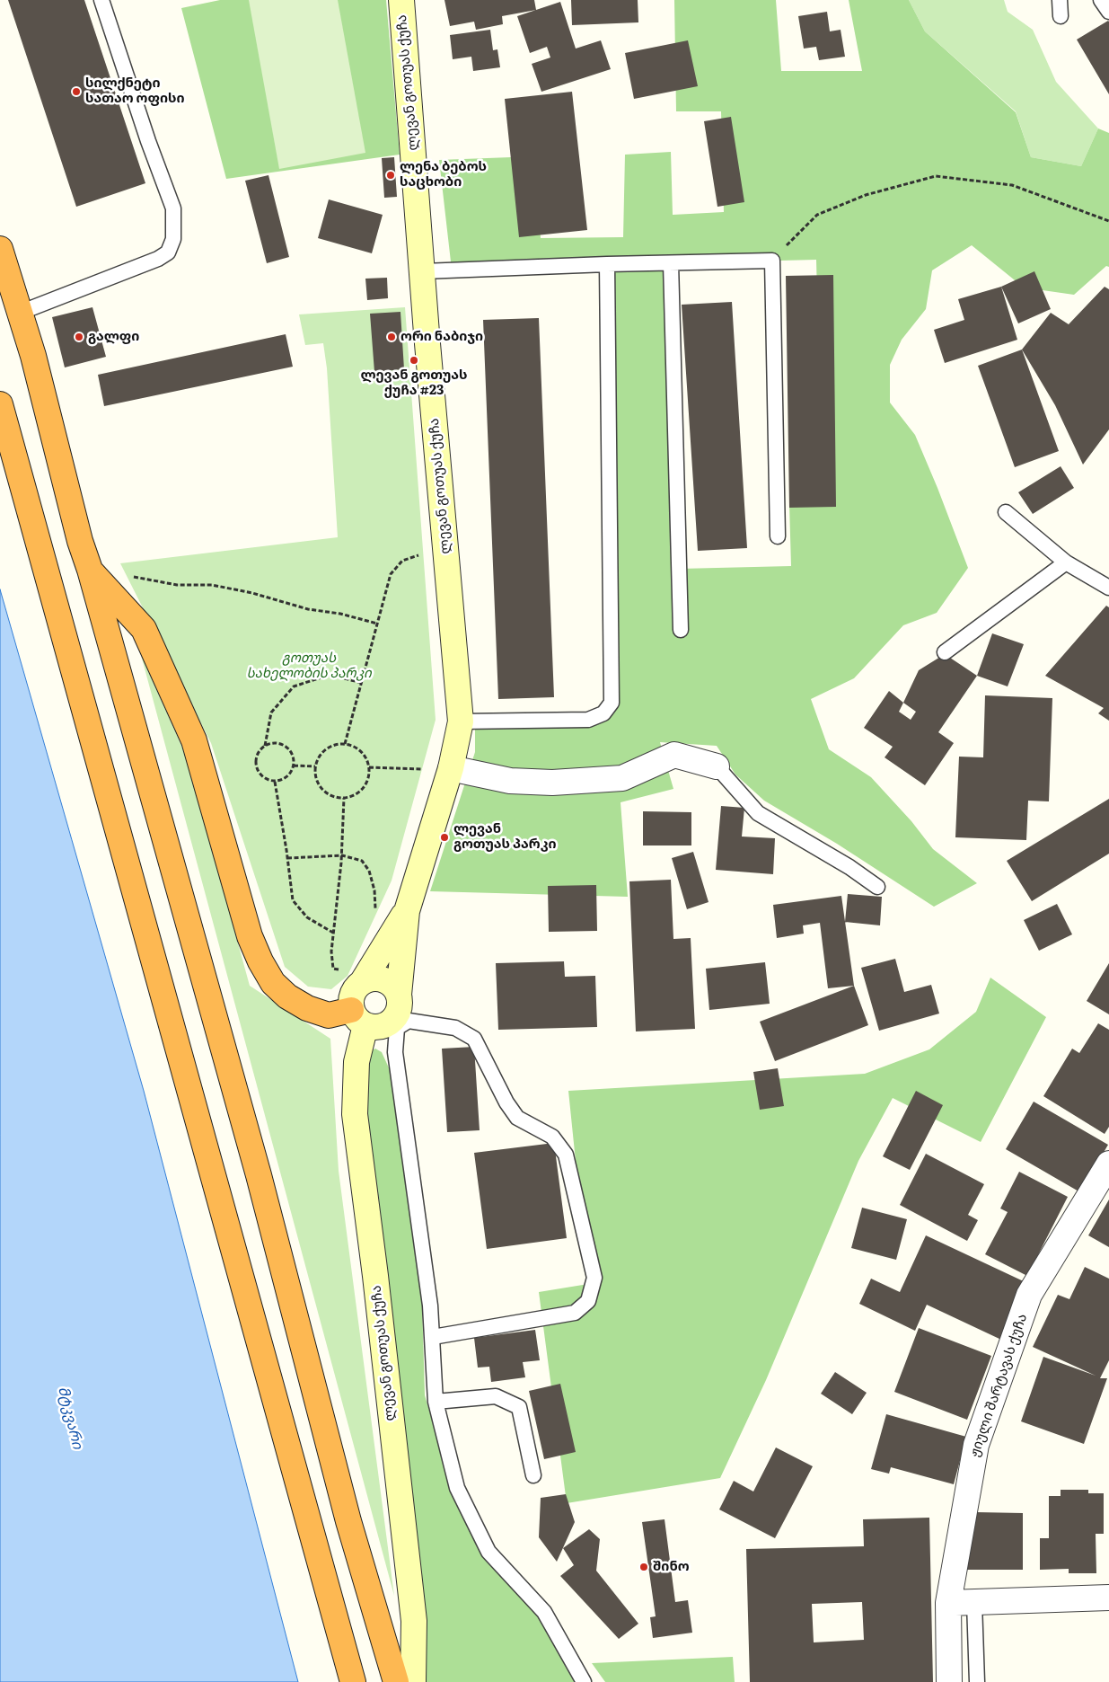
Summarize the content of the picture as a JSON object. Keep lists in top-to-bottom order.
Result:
{
  "streets": {
    "street": ["ლევან გოთუას ქუჩა", "ჟიული შარტავას ქუჩა"]
  },
  "water": ["მტკვარი"],
  "parks": ["გოთუას სახელობის პარკი"],
  "places": [
    "სილქნეტი სათაო ოფისი",
    "ლენა ბებოს საცხობი",
    "გალფი",
    "ორი ნაბიჯი",
    "ლევან გოთუას ქუჩა #23",
    "ლევან გოთუას პარკი",
    "შინო"
  ]
}
